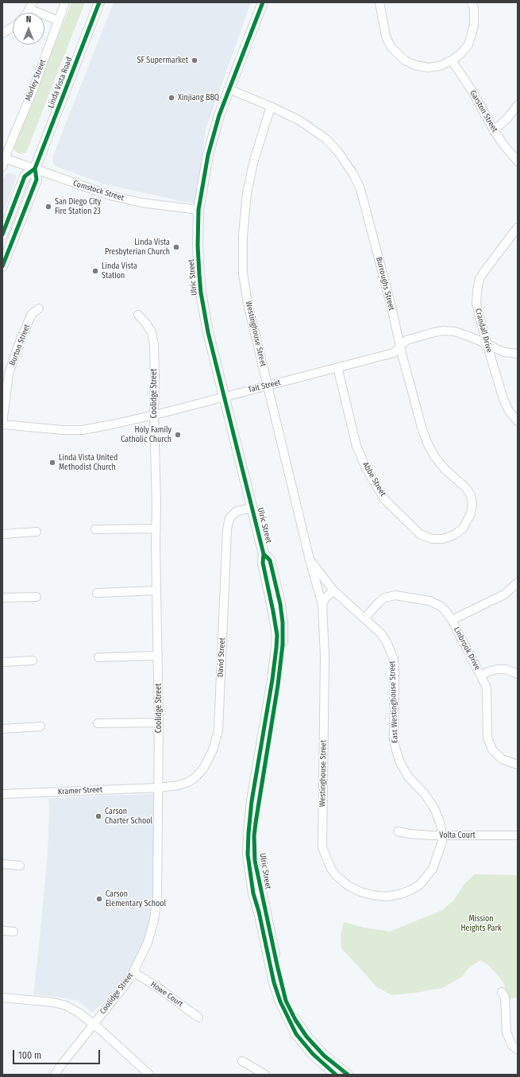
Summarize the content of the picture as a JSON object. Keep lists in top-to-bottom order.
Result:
{
  "streets": {
    "main road": ["Linda Vista Road", "Ulric Street"],
    "street": [
      "Morley Street",
      "Garston Street",
      "Comstock Street",
      "Burroughs Street",
      "Crandall Drive",
      "Westinghouse Street",
      "Burton Street",
      "Tait Street",
      "Coolidge Street",
      "Abbe Street",
      "Linbrook Drive",
      "David Street",
      "East Westinghouse Street",
      "Kramer Street",
      "Volta Court",
      "Howe Court"
    ]
  },
  "crossings": [
    ["Morley Street", "Comstock Street"],
    ["Linda Vista Road", "Comstock Street"],
    ["Comstock Street", "Ulric Street"],
    ["Ulric Street", "Burroughs Street"],
    ["Ulric Street", "Tait Street"],
    ["Ulric Street", "David Street"],
    ["Burroughs Street", "Westinghouse Street"],
    ["Burroughs Street", "Tait Street"],
    ["Burroughs Street", "Abbe Street"],
    ["Crandall Drive", "Tait Street"],
    ["Westinghouse Street", "Tait Street"],
    ["Westinghouse Street", "East Westinghouse Street"],
    ["Burton Street", "Tait Street"],
    ["Tait Street", "Coolidge Street"],
    ["Tait Street", "Abbe Street"],
    ["Coolidge Street", "David Street"],
    ["Coolidge Street", "Kramer Street"],
    ["Coolidge Street", "Howe Court"],
    ["Linbrook Drive", "East Westinghouse Street"],
    ["David Street", "Kramer Street"],
    ["East Westinghouse Street", "Volta Court"]
  ],
  "parks": ["Mission Heights Park"],
  "places": [
    "SF Supermarket",
    "Xinjiang BBQ",
    "San Diego City Fire Station 23",
    "Linda Vista Presbyterian Church",
    "Linda Vista Station",
    "Holy Family Catholic Church",
    "Linda Vista United Methodist Church",
    "Carson Charter School",
    "Carson Elementary School"
  ],
  "scale_bar": "100 m",
  "north": "top"
}
